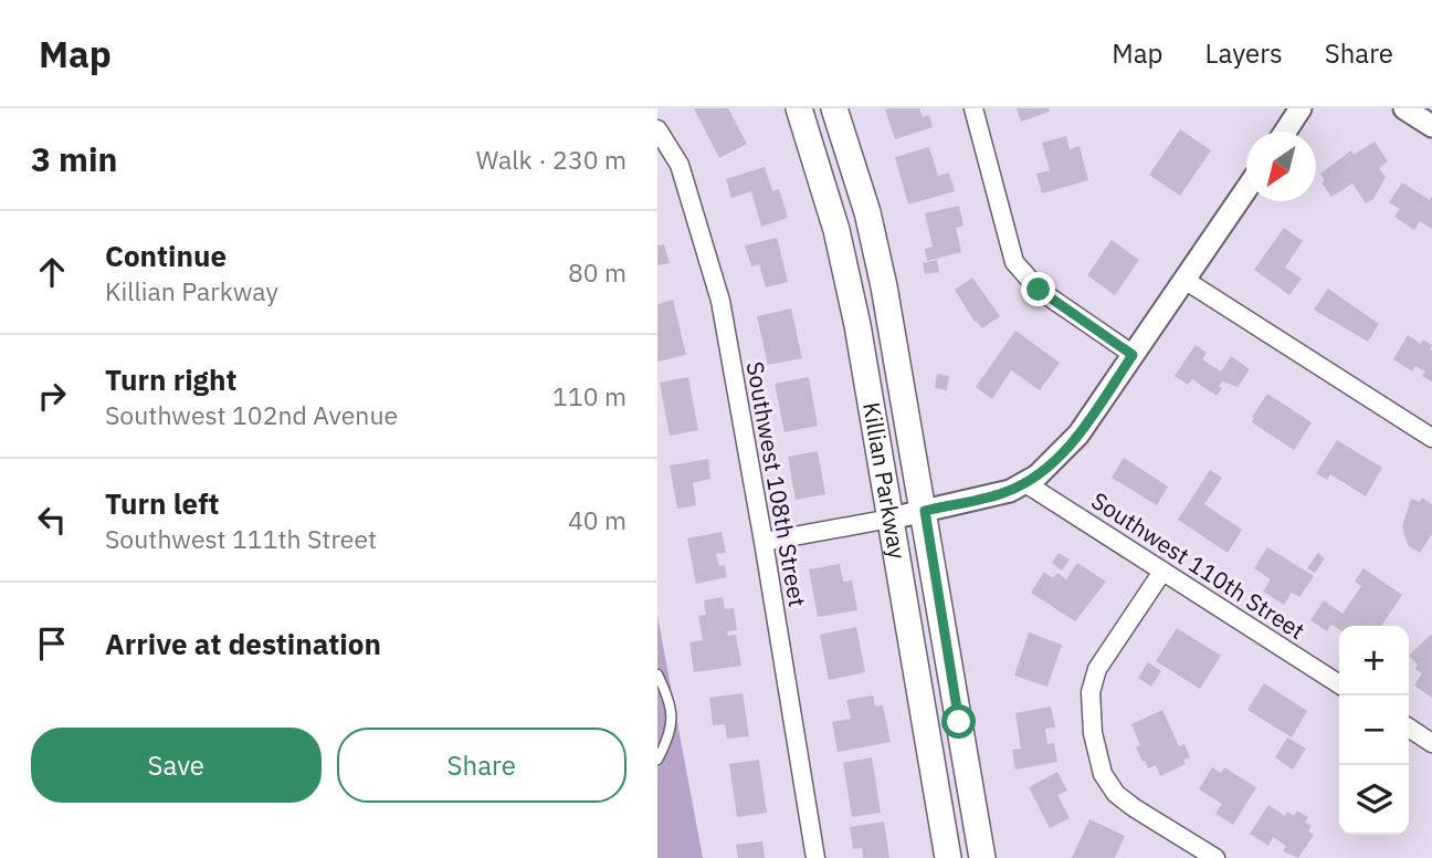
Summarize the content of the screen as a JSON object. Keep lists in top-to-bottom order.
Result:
{
  "streets": {
    "main road": ["Killian Parkway"],
    "street": ["Southwest 108th Street", "Southwest 110th Street"]
  },
  "north": "bottom left",
  "page": {
    "header": "Map",
    "nav": ["Map", "Layers", "Share"],
    "heading": ["3 min", "Walk · 230 m"],
    "list": [
      ["Continue", "Killian Parkway", "80 m"],
      ["Turn right", "Southwest 102nd Avenue", "110 m"],
      ["Turn left", "Southwest 111th Street", "40 m"],
      "Arrive at destination"
    ],
    "map_buttons": ["+", "−"],
    "buttons": ["Save", "Share"]
  }
}
